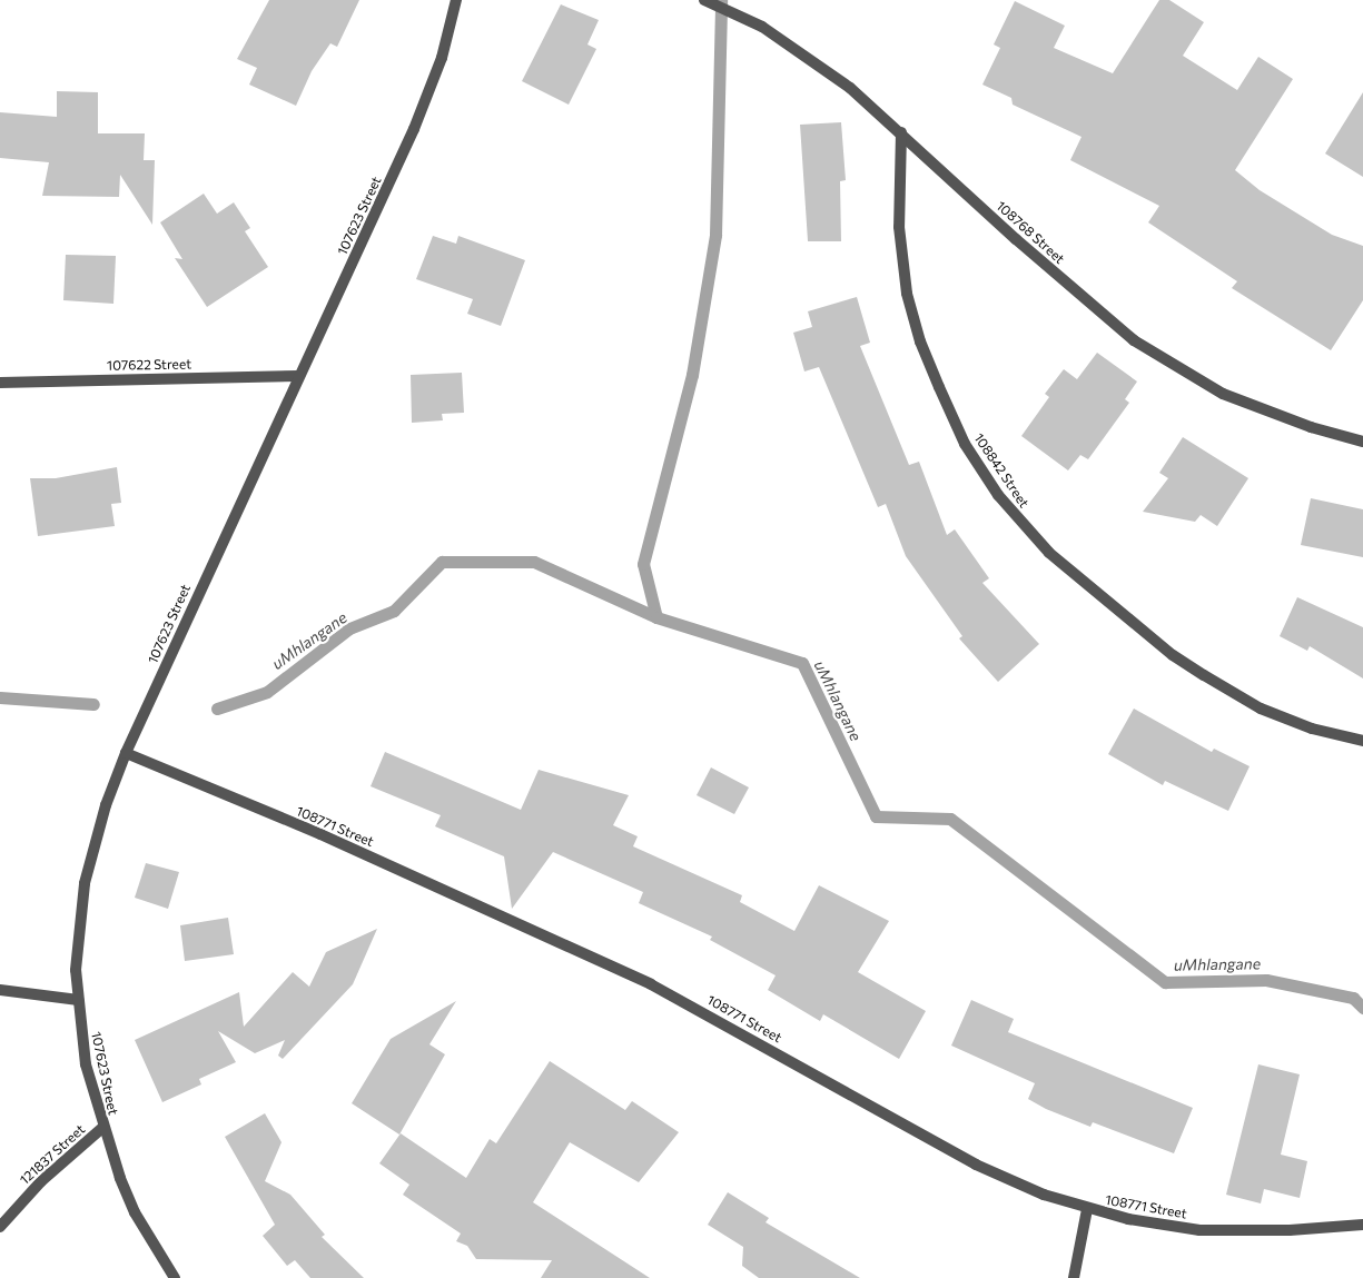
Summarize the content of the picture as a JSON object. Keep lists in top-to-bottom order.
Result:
{
  "streets": {
    "street": [
      "107623 Street",
      "108768 Street",
      "107622 Street",
      "108842 Street",
      "108771 Street",
      "121837 Street"
    ]
  },
  "crossings": [
    ["107623 Street", "107622 Street"],
    ["107623 Street", "108771 Street"],
    ["107623 Street", "121837 Street"],
    ["108768 Street", "108842 Street"]
  ],
  "water": ["uMhlangane"]
}
